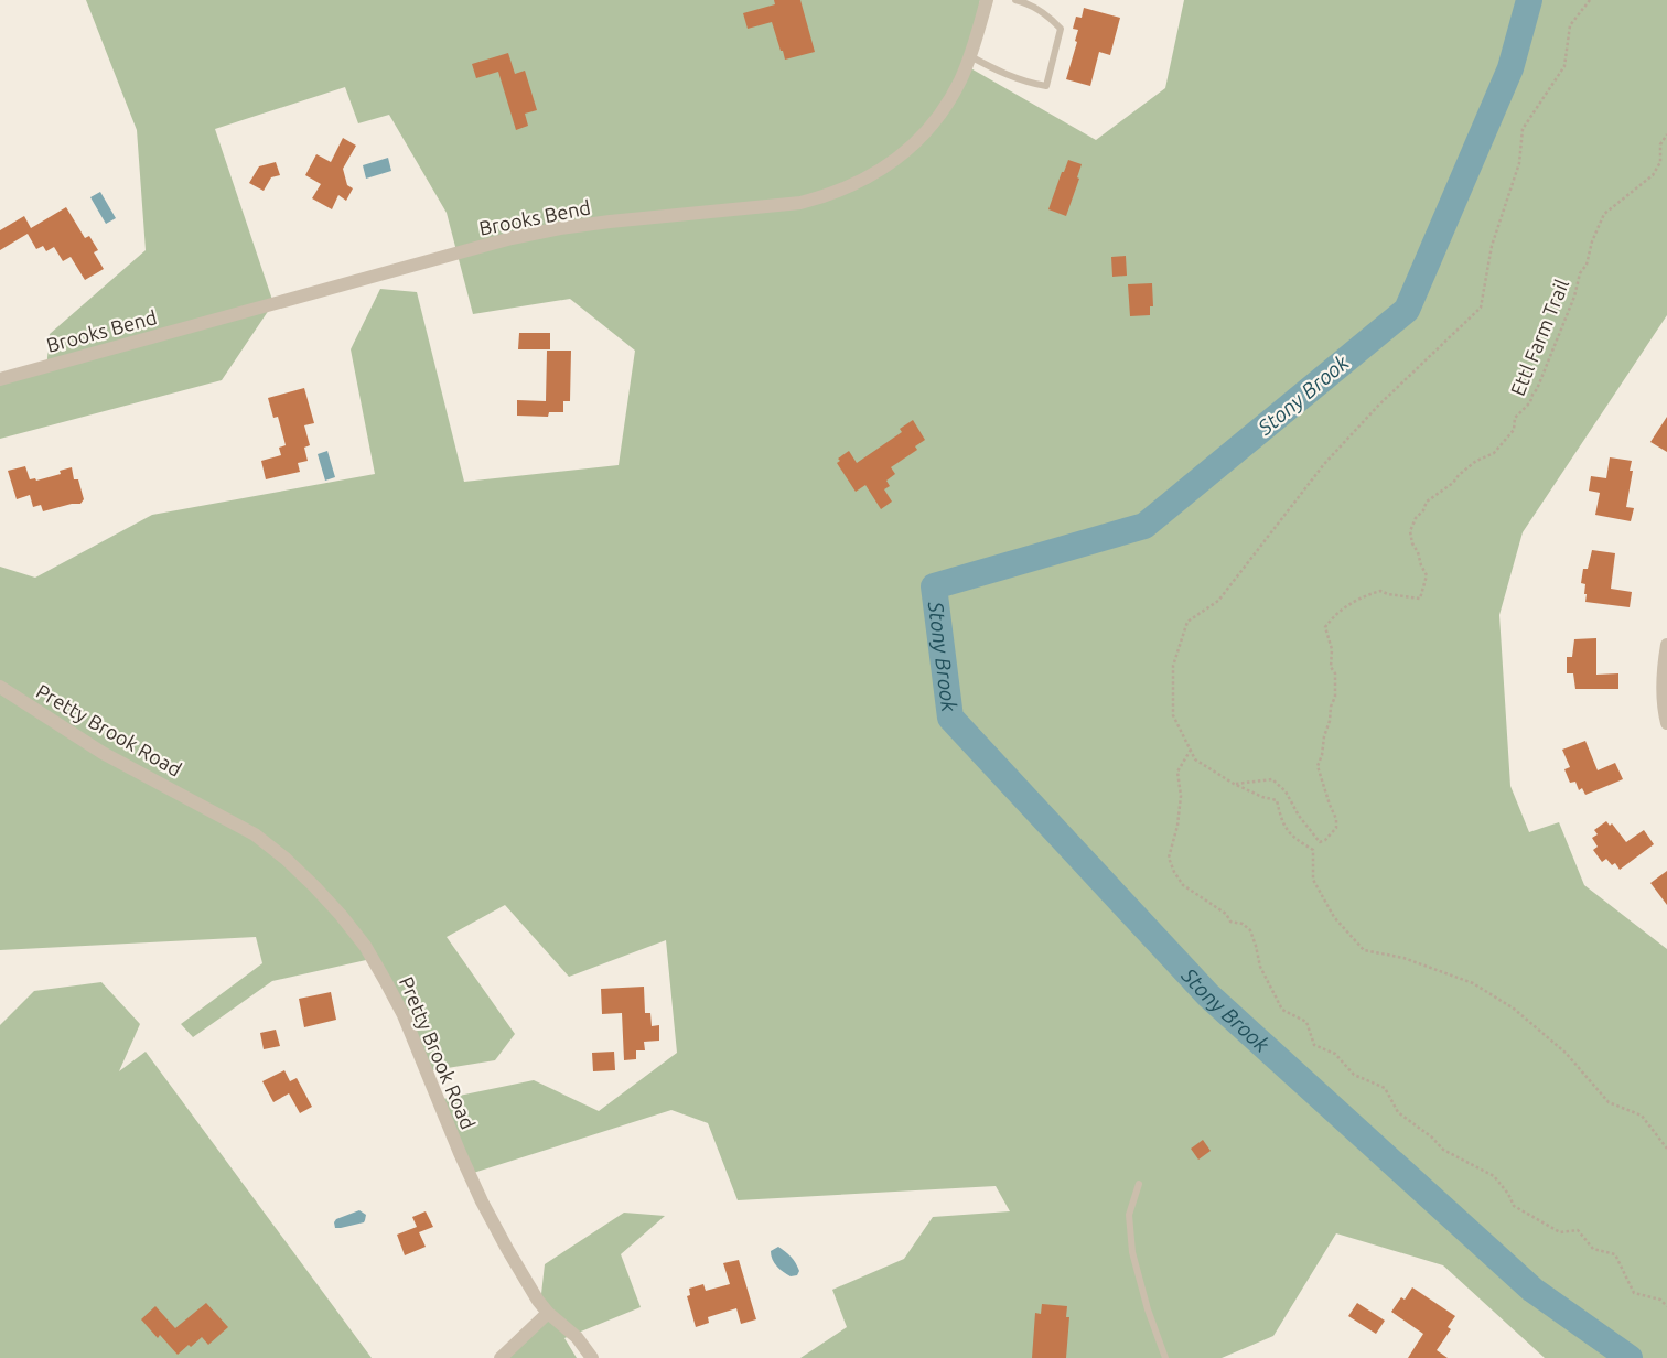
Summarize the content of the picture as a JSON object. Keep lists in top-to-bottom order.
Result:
{
  "streets": {
    "street": ["Brooks Bend", "Pretty Brook Road"],
    "path": ["Ettl Farm Trail"]
  },
  "water": ["Stony Brook"]
}
